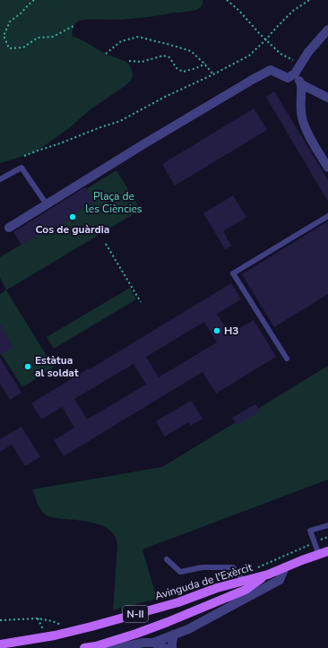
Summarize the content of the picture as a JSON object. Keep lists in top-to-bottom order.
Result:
{
  "streets": {
    "main road": ["Avinguda de l'Exèrcit", "N-II"]
  },
  "parks": ["Plaça de les Ciències"],
  "places": ["Cos de guàrdia", "H3", "Estàtua al soldat"]
}
